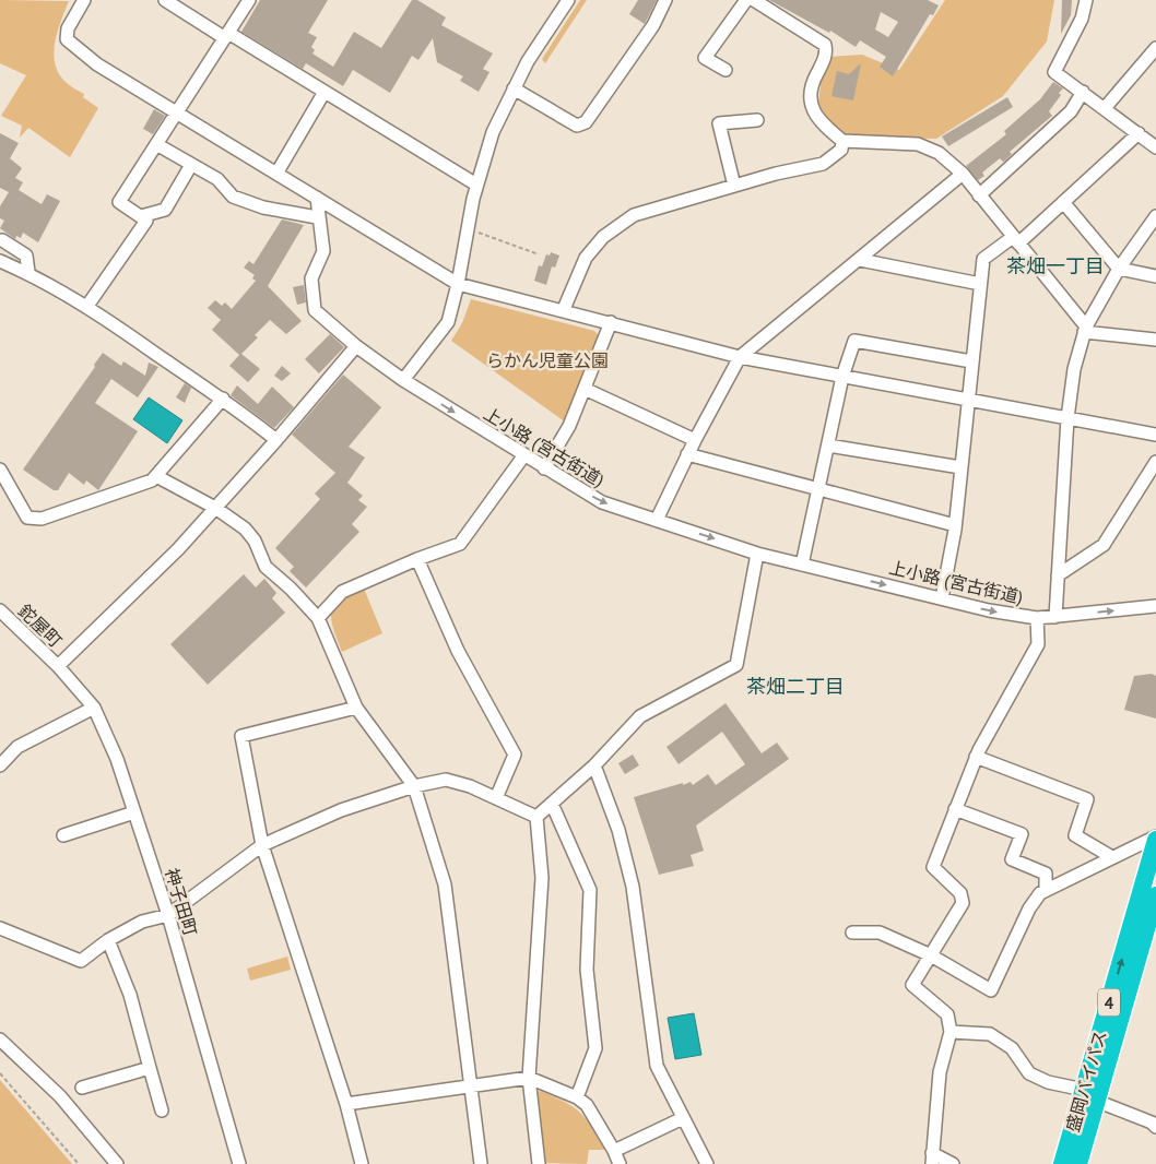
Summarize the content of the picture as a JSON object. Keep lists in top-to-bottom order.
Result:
{
  "streets": {
    "highway": ["4", "盛岡バイパス"],
    "street": ["上小路 (宮古街道)", "鉈屋町", "神子田町"]
  },
  "crossings": [
    ["鉈屋町", "神子田町"]
  ],
  "districts": ["茶畑一丁目", "茶畑二丁目"],
  "parks": ["らかん児童公園"]
}
